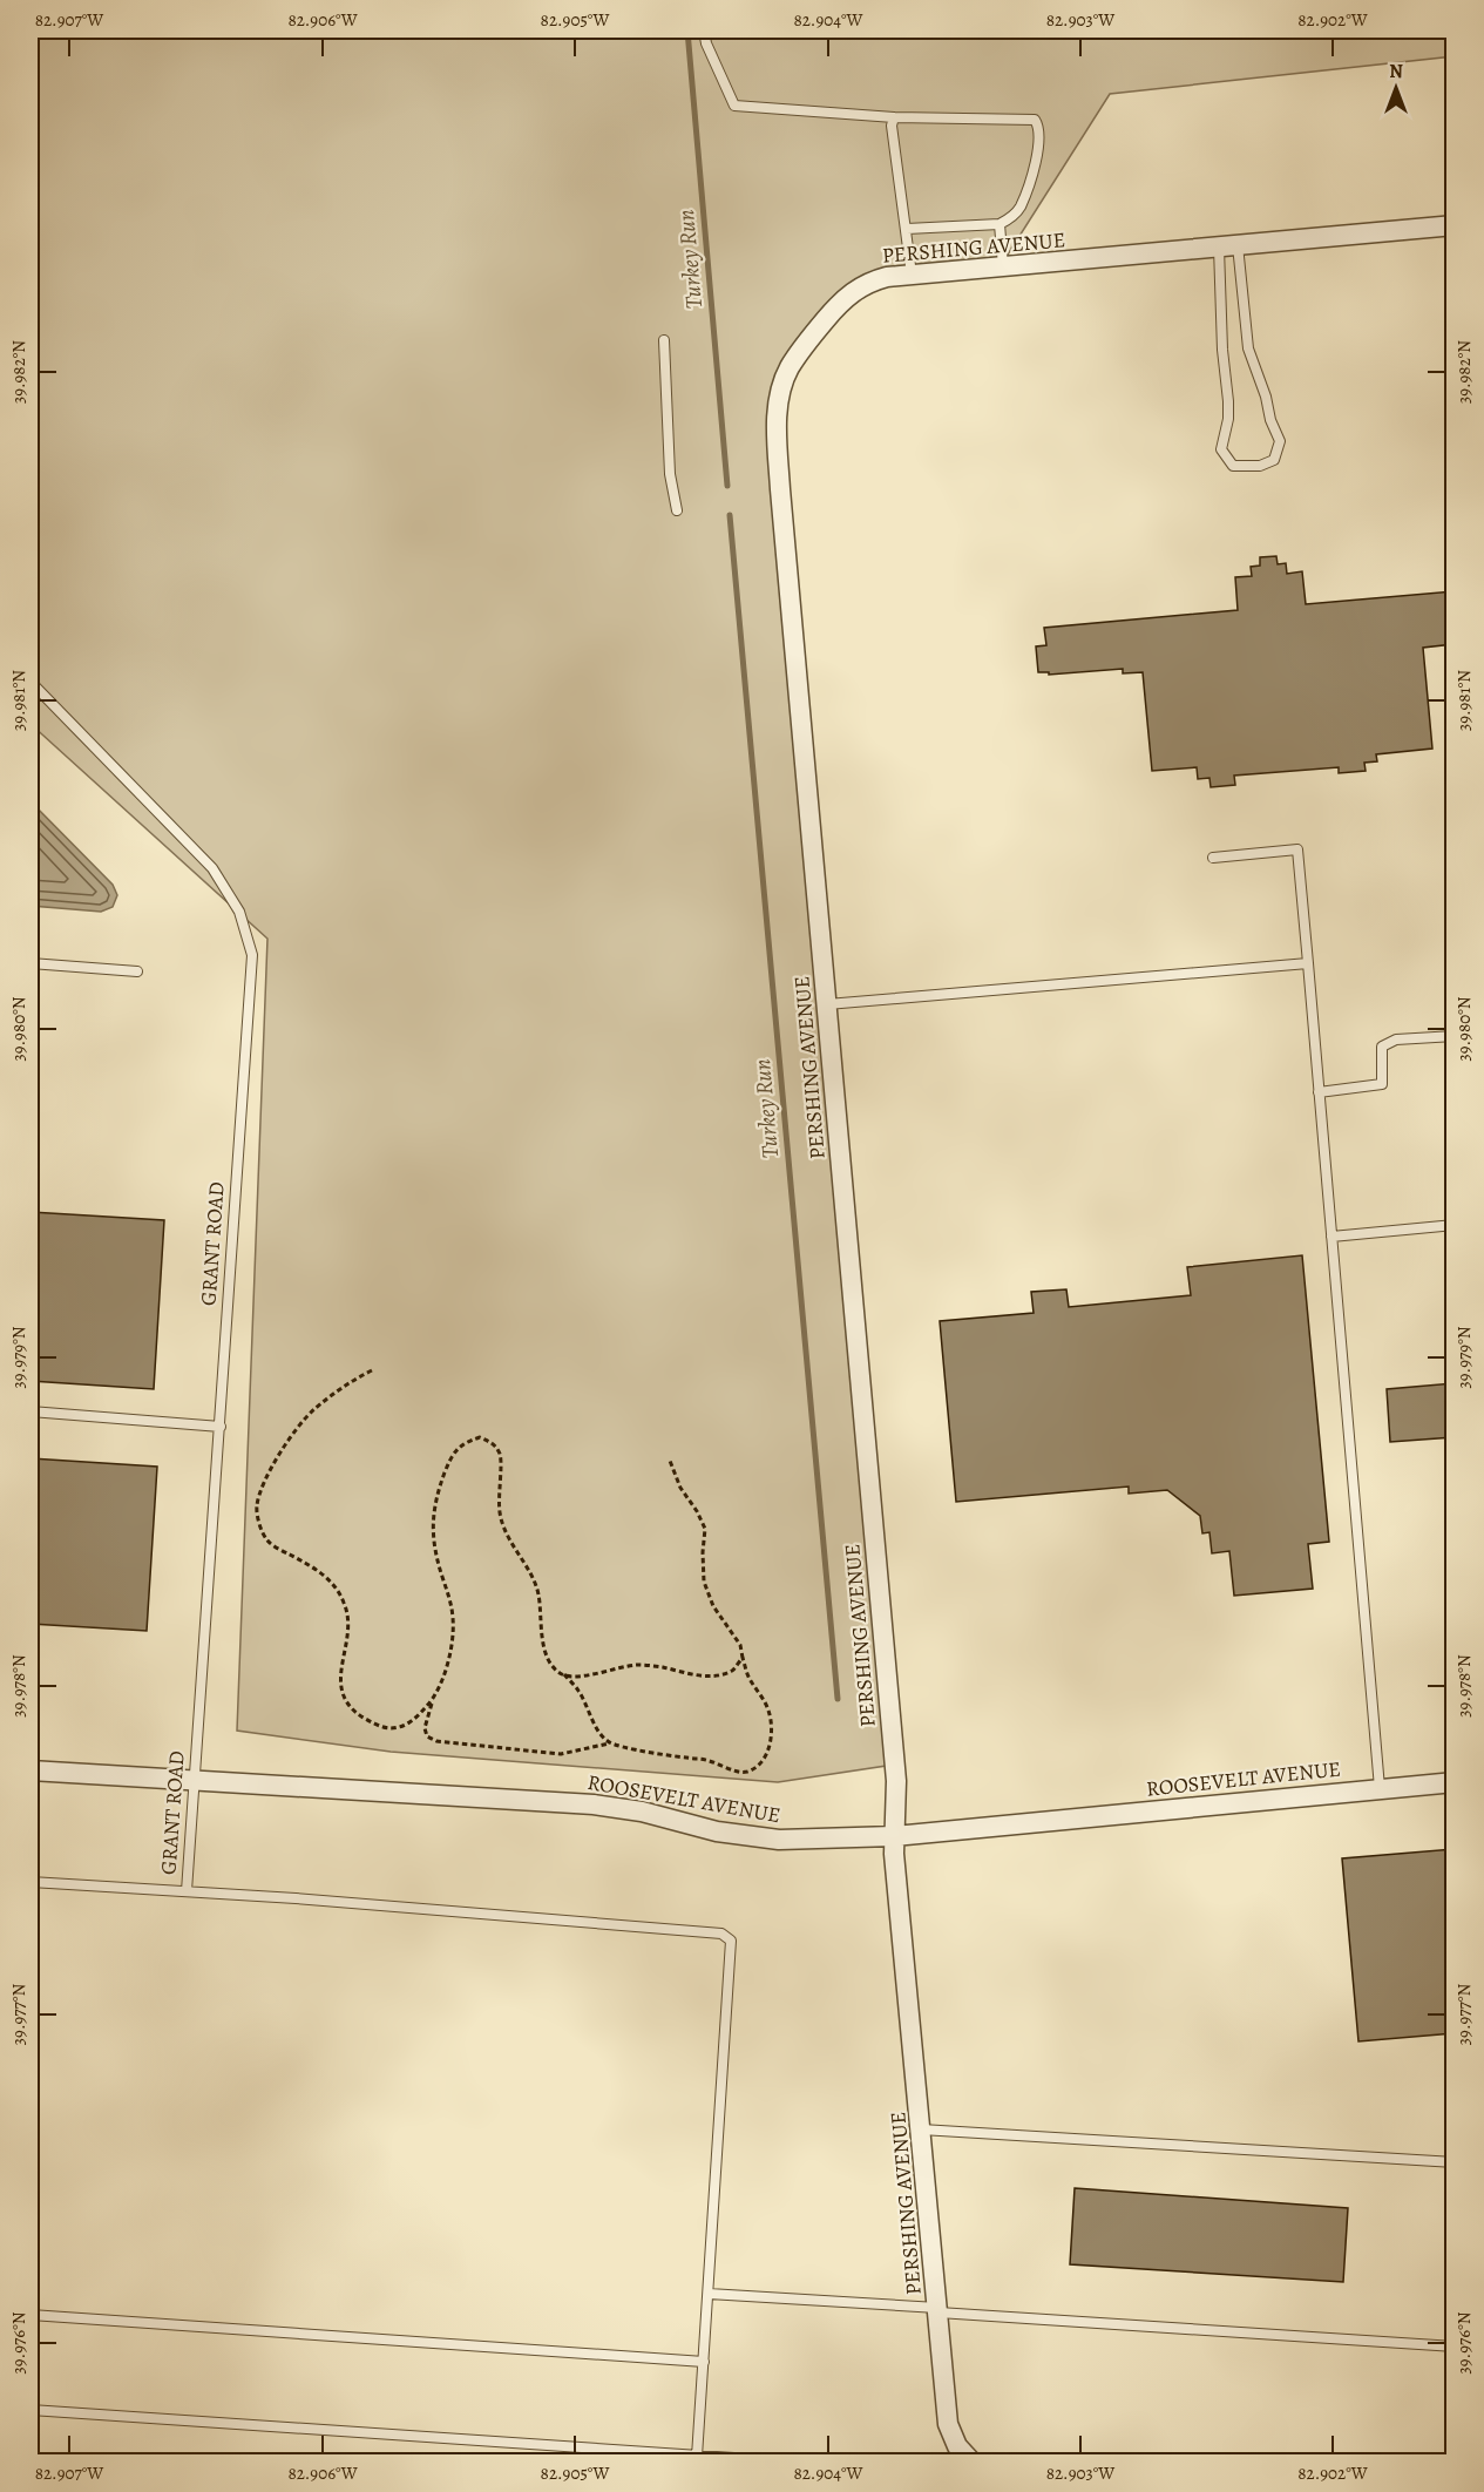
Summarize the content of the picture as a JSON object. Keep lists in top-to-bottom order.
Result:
{
  "streets": {
    "street": ["PERSHING AVENUE", "ROOSEVELT AVENUE"],
    "lane": ["GRANT ROAD"]
  },
  "crossings": [
    ["PERSHING AVENUE", "ROOSEVELT AVENUE"],
    ["GRANT ROAD", "ROOSEVELT AVENUE"]
  ],
  "water": ["Turkey Run"],
  "north": "top",
  "coordinates": [
    "82.907°W",
    "82.906°W",
    "82.905°W",
    "82.904°W",
    "82.903°W",
    "82.902°W",
    "39.982°N",
    "39.981°N",
    "39.980°N",
    "39.979°N",
    "39.978°N",
    "39.977°N",
    "39.976°N"
  ]
}
